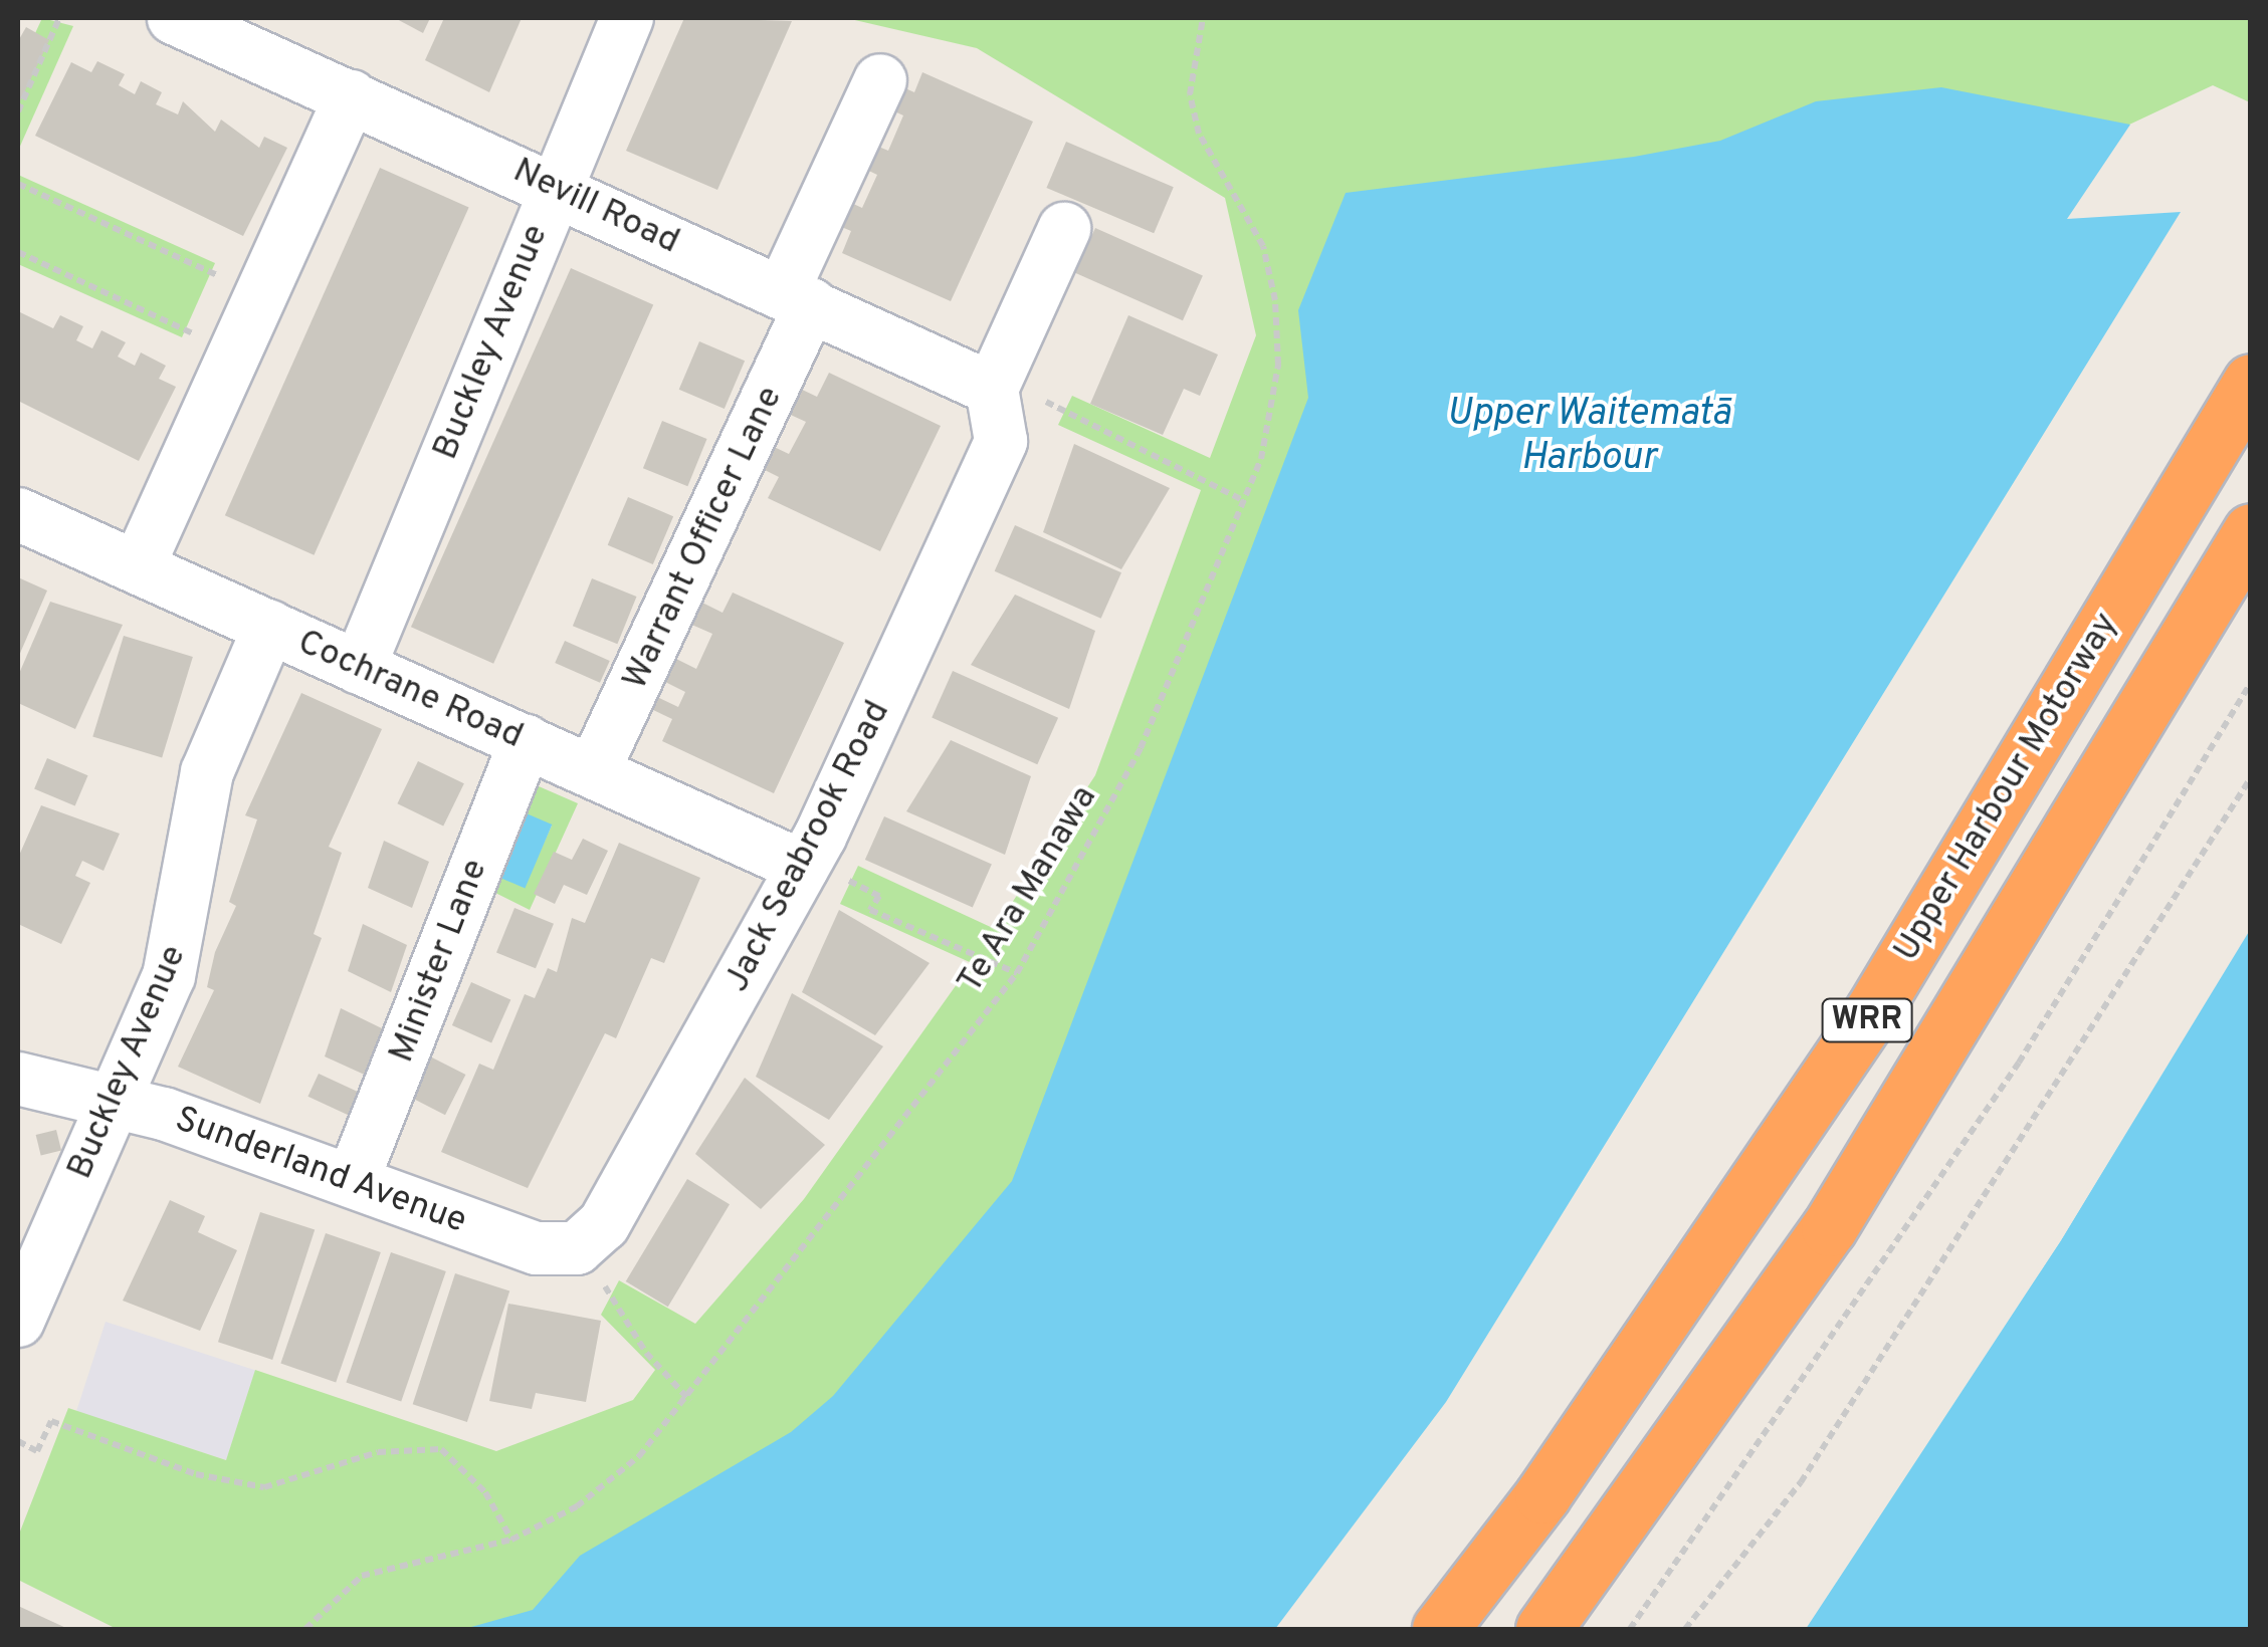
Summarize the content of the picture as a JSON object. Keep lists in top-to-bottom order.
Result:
{
  "streets": {
    "highway": ["Upper Harbour Motorway", "WRR"],
    "street": [
      "Nevill Road",
      "Buckley Avenue",
      "Warrant Officer Lane",
      "Cochrane Road",
      "Jack Seabrook Road",
      "Minister Lane",
      "Sunderland Avenue"
    ],
    "path": ["Te Ara Manawa"]
  },
  "crossings": [
    ["Nevill Road", "Buckley Avenue"],
    ["Nevill Road", "Warrant Officer Lane"],
    ["Nevill Road", "Jack Seabrook Road"],
    ["Buckley Avenue", "Cochrane Road"],
    ["Buckley Avenue", "Sunderland Avenue"],
    ["Warrant Officer Lane", "Cochrane Road"],
    ["Cochrane Road", "Jack Seabrook Road"],
    ["Cochrane Road", "Minister Lane"],
    ["Jack Seabrook Road", "Sunderland Avenue"],
    ["Minister Lane", "Sunderland Avenue"]
  ],
  "water": ["Upper Waitematā Harbour"]
}
